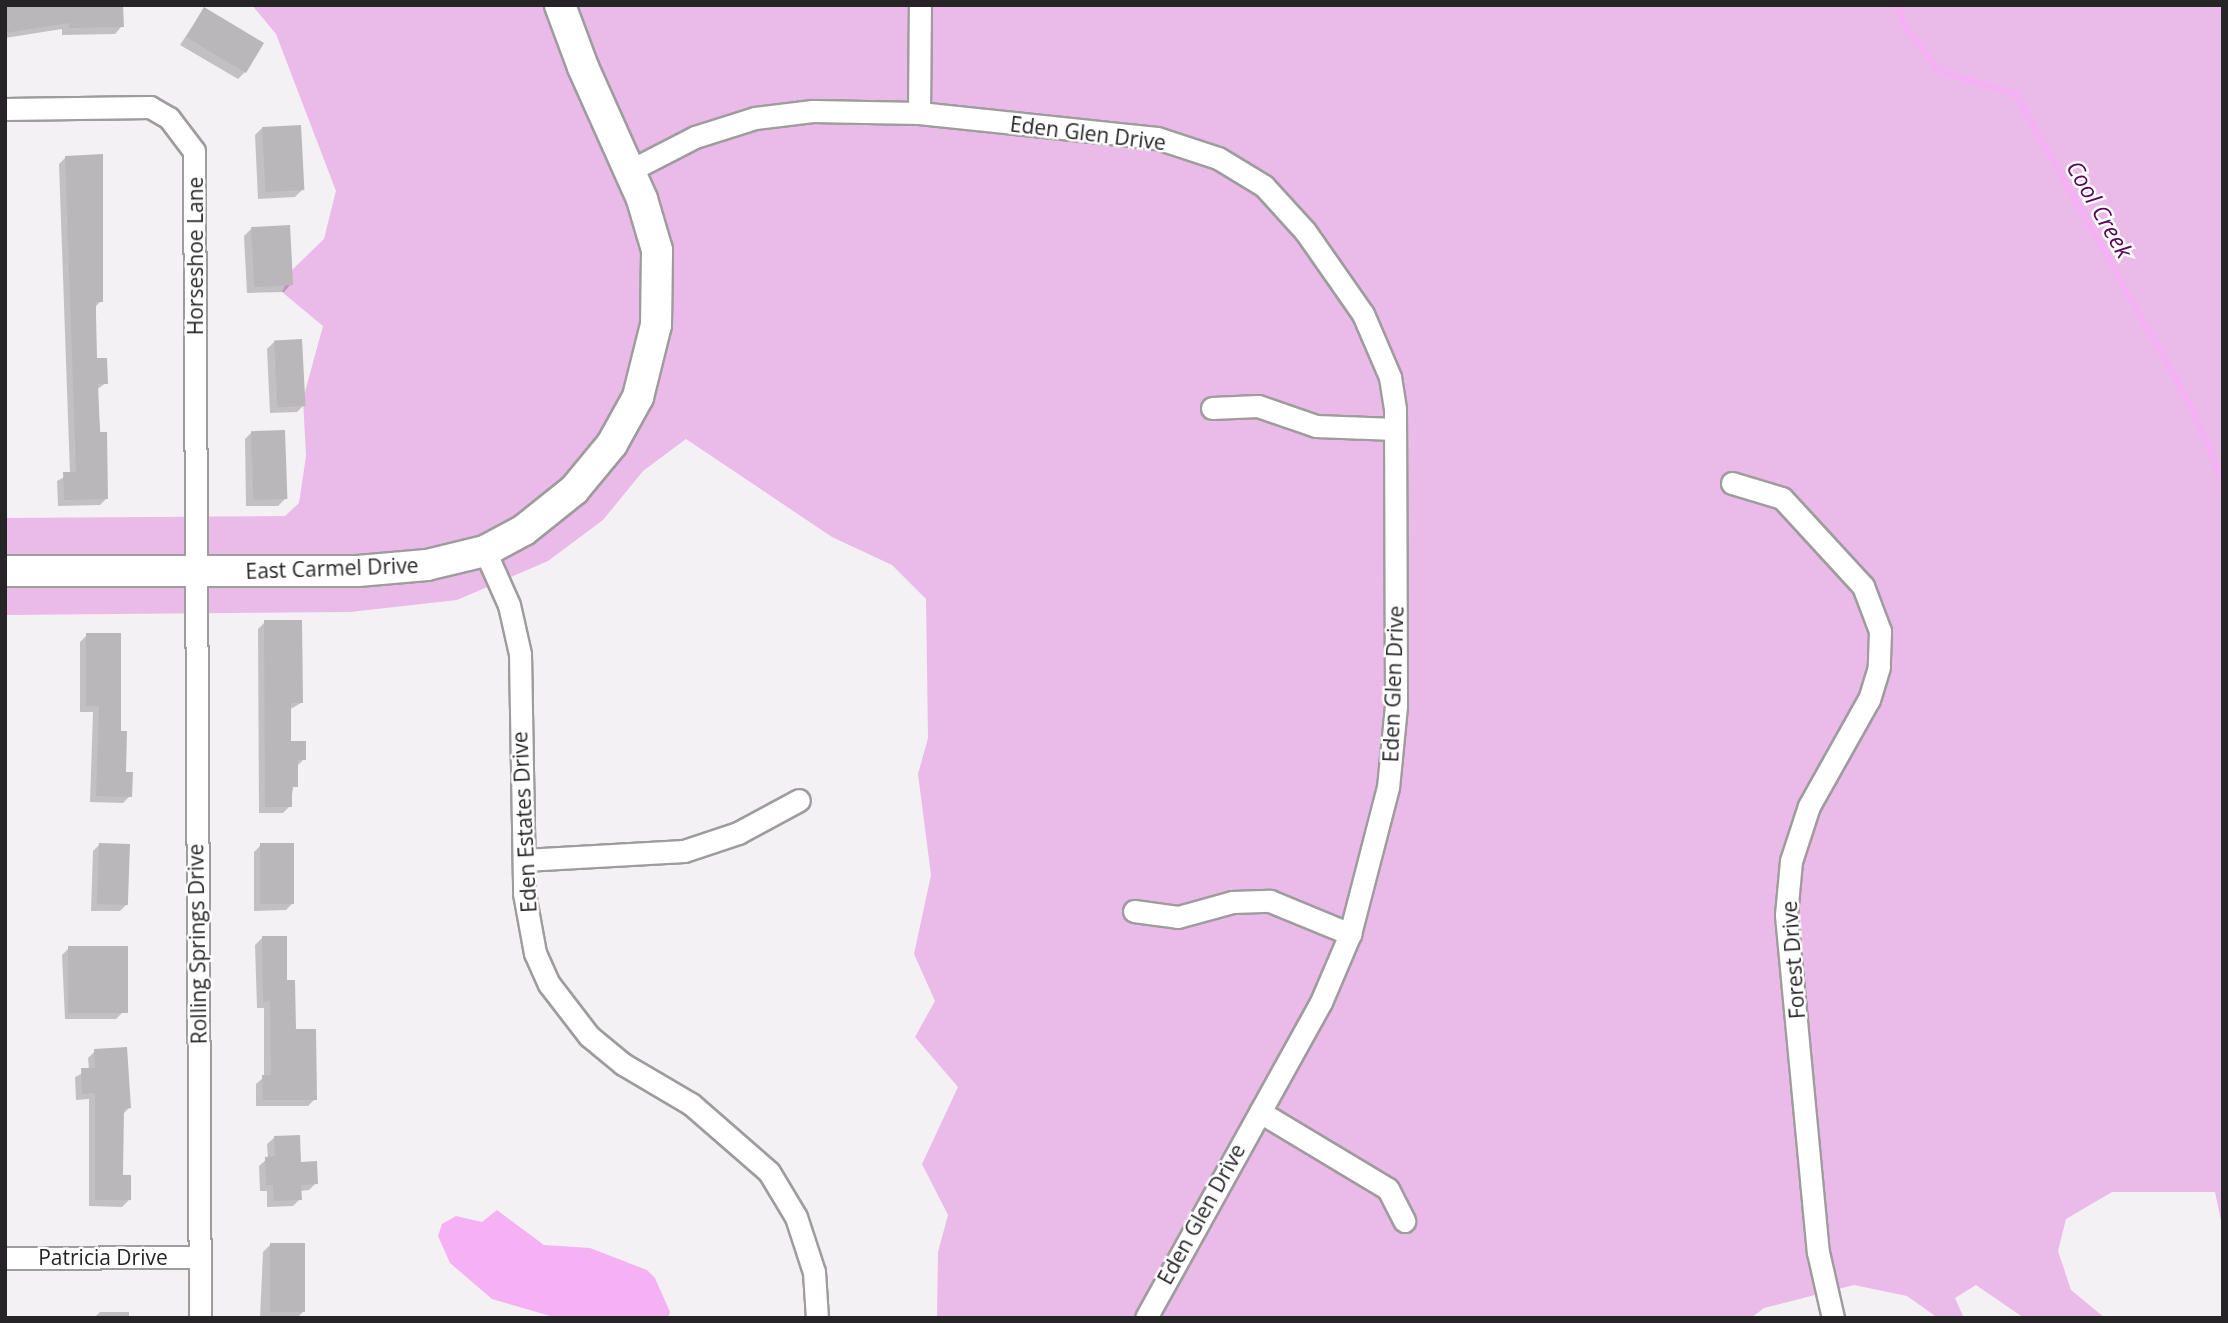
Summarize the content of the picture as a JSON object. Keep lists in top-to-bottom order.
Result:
{
  "streets": {
    "street": [
      "Eden Glen Drive",
      "Horseshoe Lane",
      "East Carmel Drive",
      "Eden Estates Drive",
      "Rolling Springs Drive",
      "Forest Drive",
      "Patricia Drive"
    ]
  },
  "crossings": [
    ["Eden Glen Drive", "East Carmel Drive"],
    ["Horseshoe Lane", "East Carmel Drive"],
    ["Horseshoe Lane", "Rolling Springs Drive"],
    ["East Carmel Drive", "Eden Estates Drive"],
    ["East Carmel Drive", "Rolling Springs Drive"],
    ["Rolling Springs Drive", "Patricia Drive"]
  ],
  "water": ["Cool Creek"]
}
